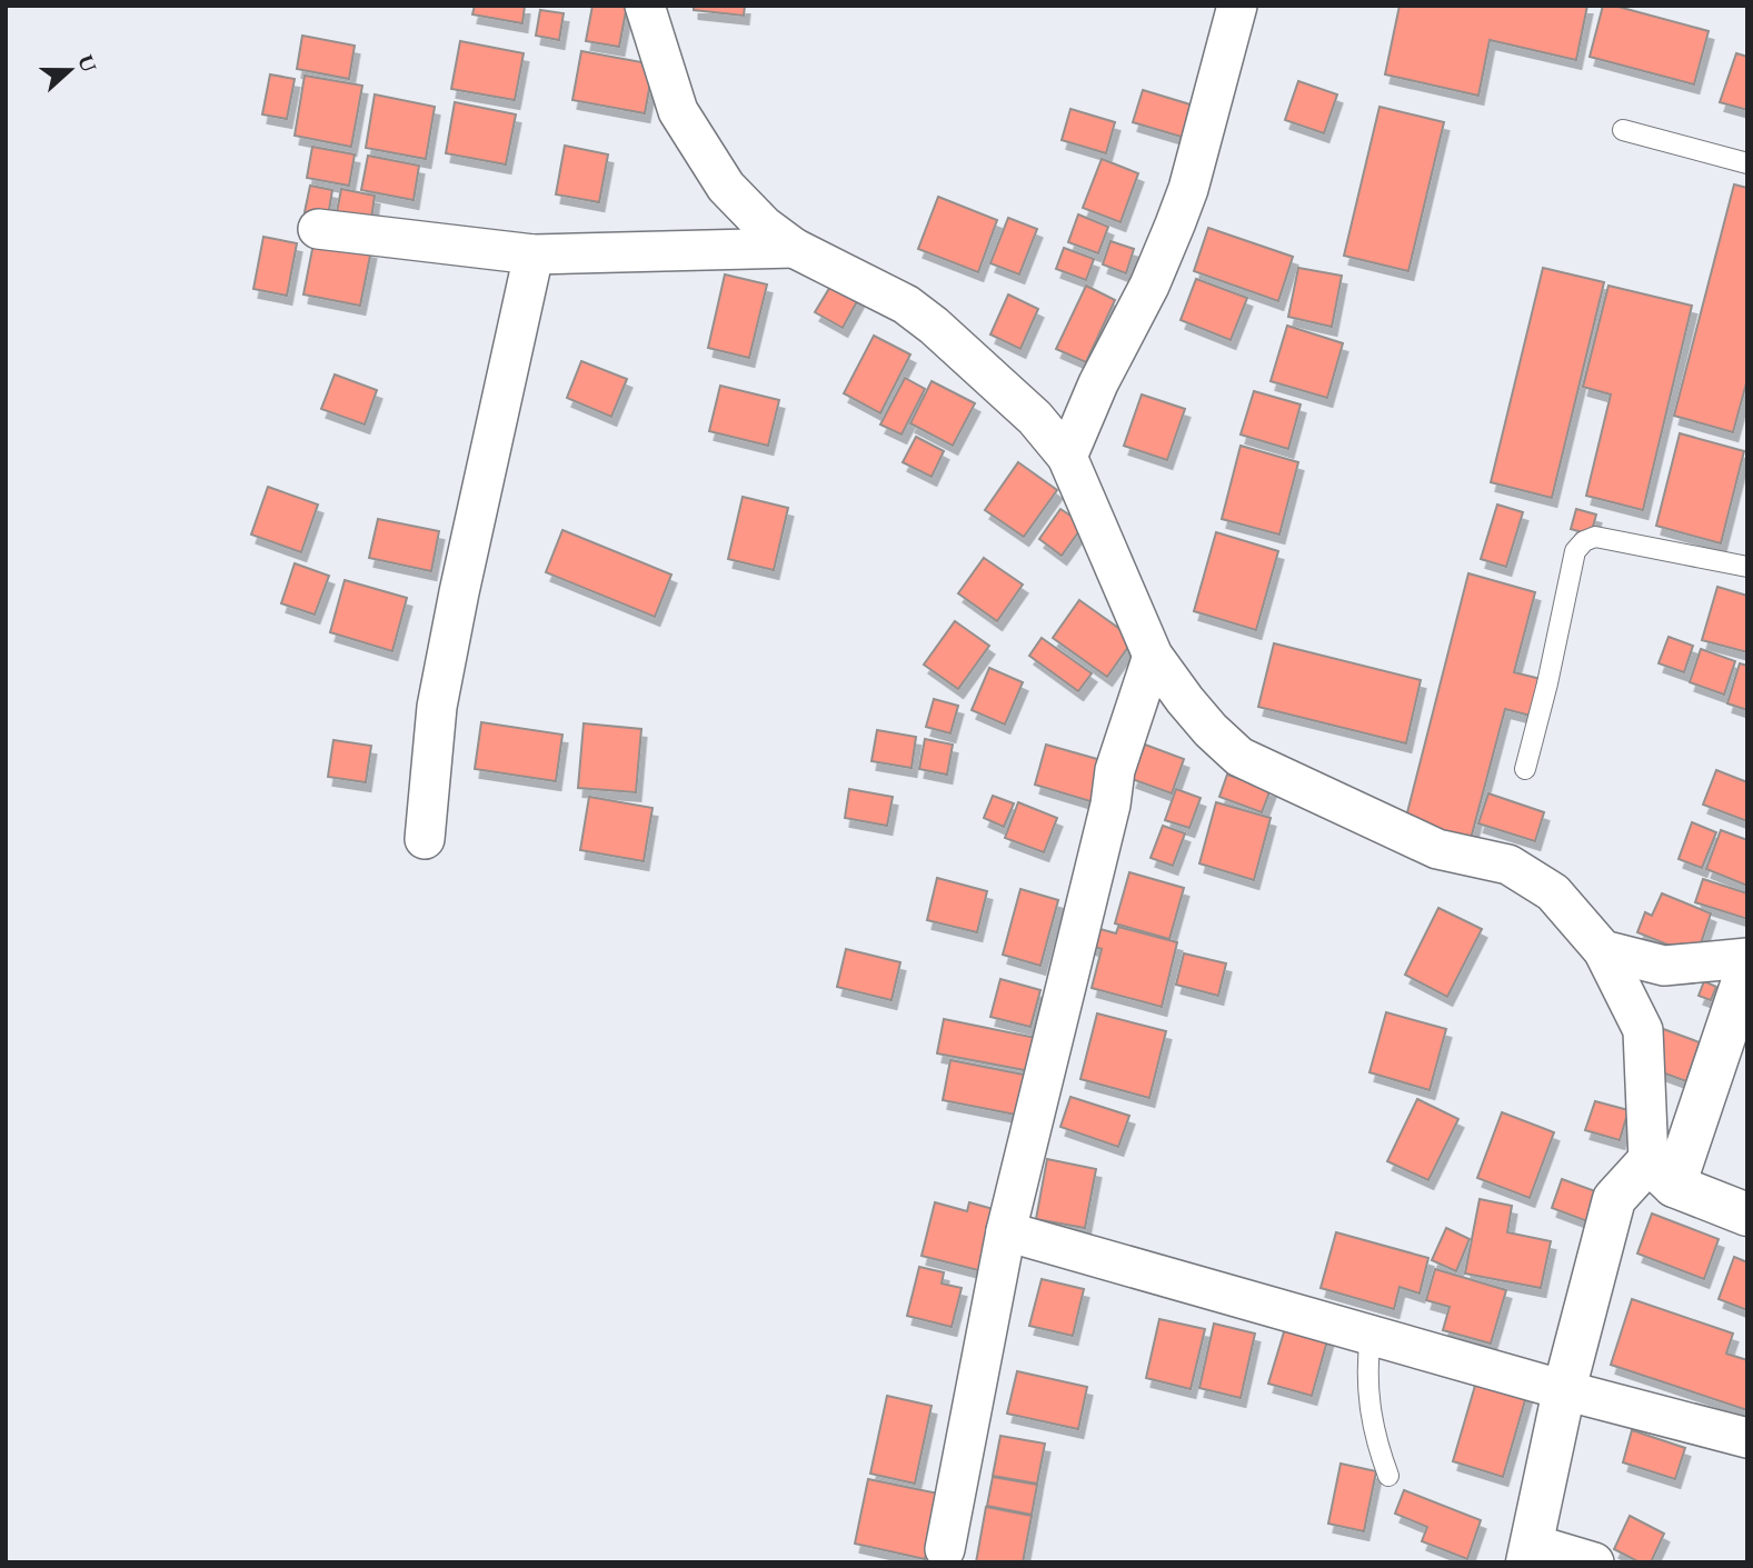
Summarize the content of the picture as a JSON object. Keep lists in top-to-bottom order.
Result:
{
  "north": "right"
}
